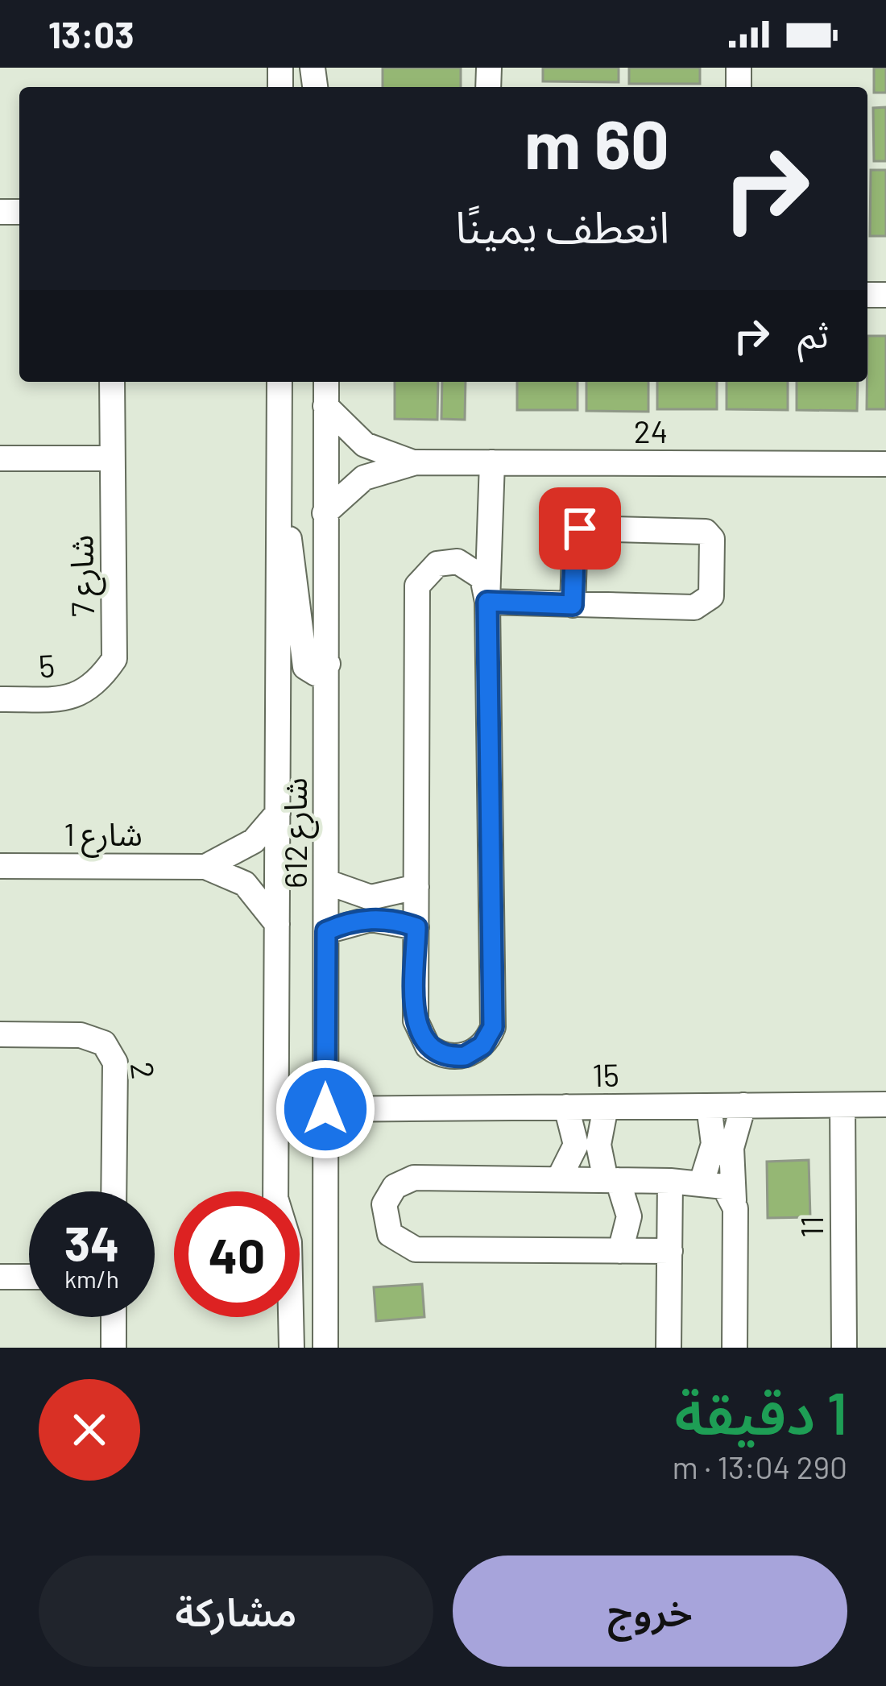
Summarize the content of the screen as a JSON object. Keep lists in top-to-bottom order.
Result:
{
  "streets": {
    "street": [
      "24",
      "شارع 7",
      "5",
      "شارع 612",
      "شارع 1",
      "2",
      "15",
      "11"
    ]
  },
  "crossings": [
    ["24", "شارع 612"],
    ["شارع 7", "5"],
    ["شارع 612", "شارع 1"],
    ["شارع 612", "15"],
    ["15", "11"]
  ],
  "page": {
    "status": "13:03",
    "turn": ["60 m", "انعطف يمينًا"],
    "then": "ثم",
    "speed": "34 km/h",
    "limit": "40",
    "heading": ["1 دقيقة", "290 m · 13:04"],
    "buttons": ["خروج", "مشاركة"]
  }
}
